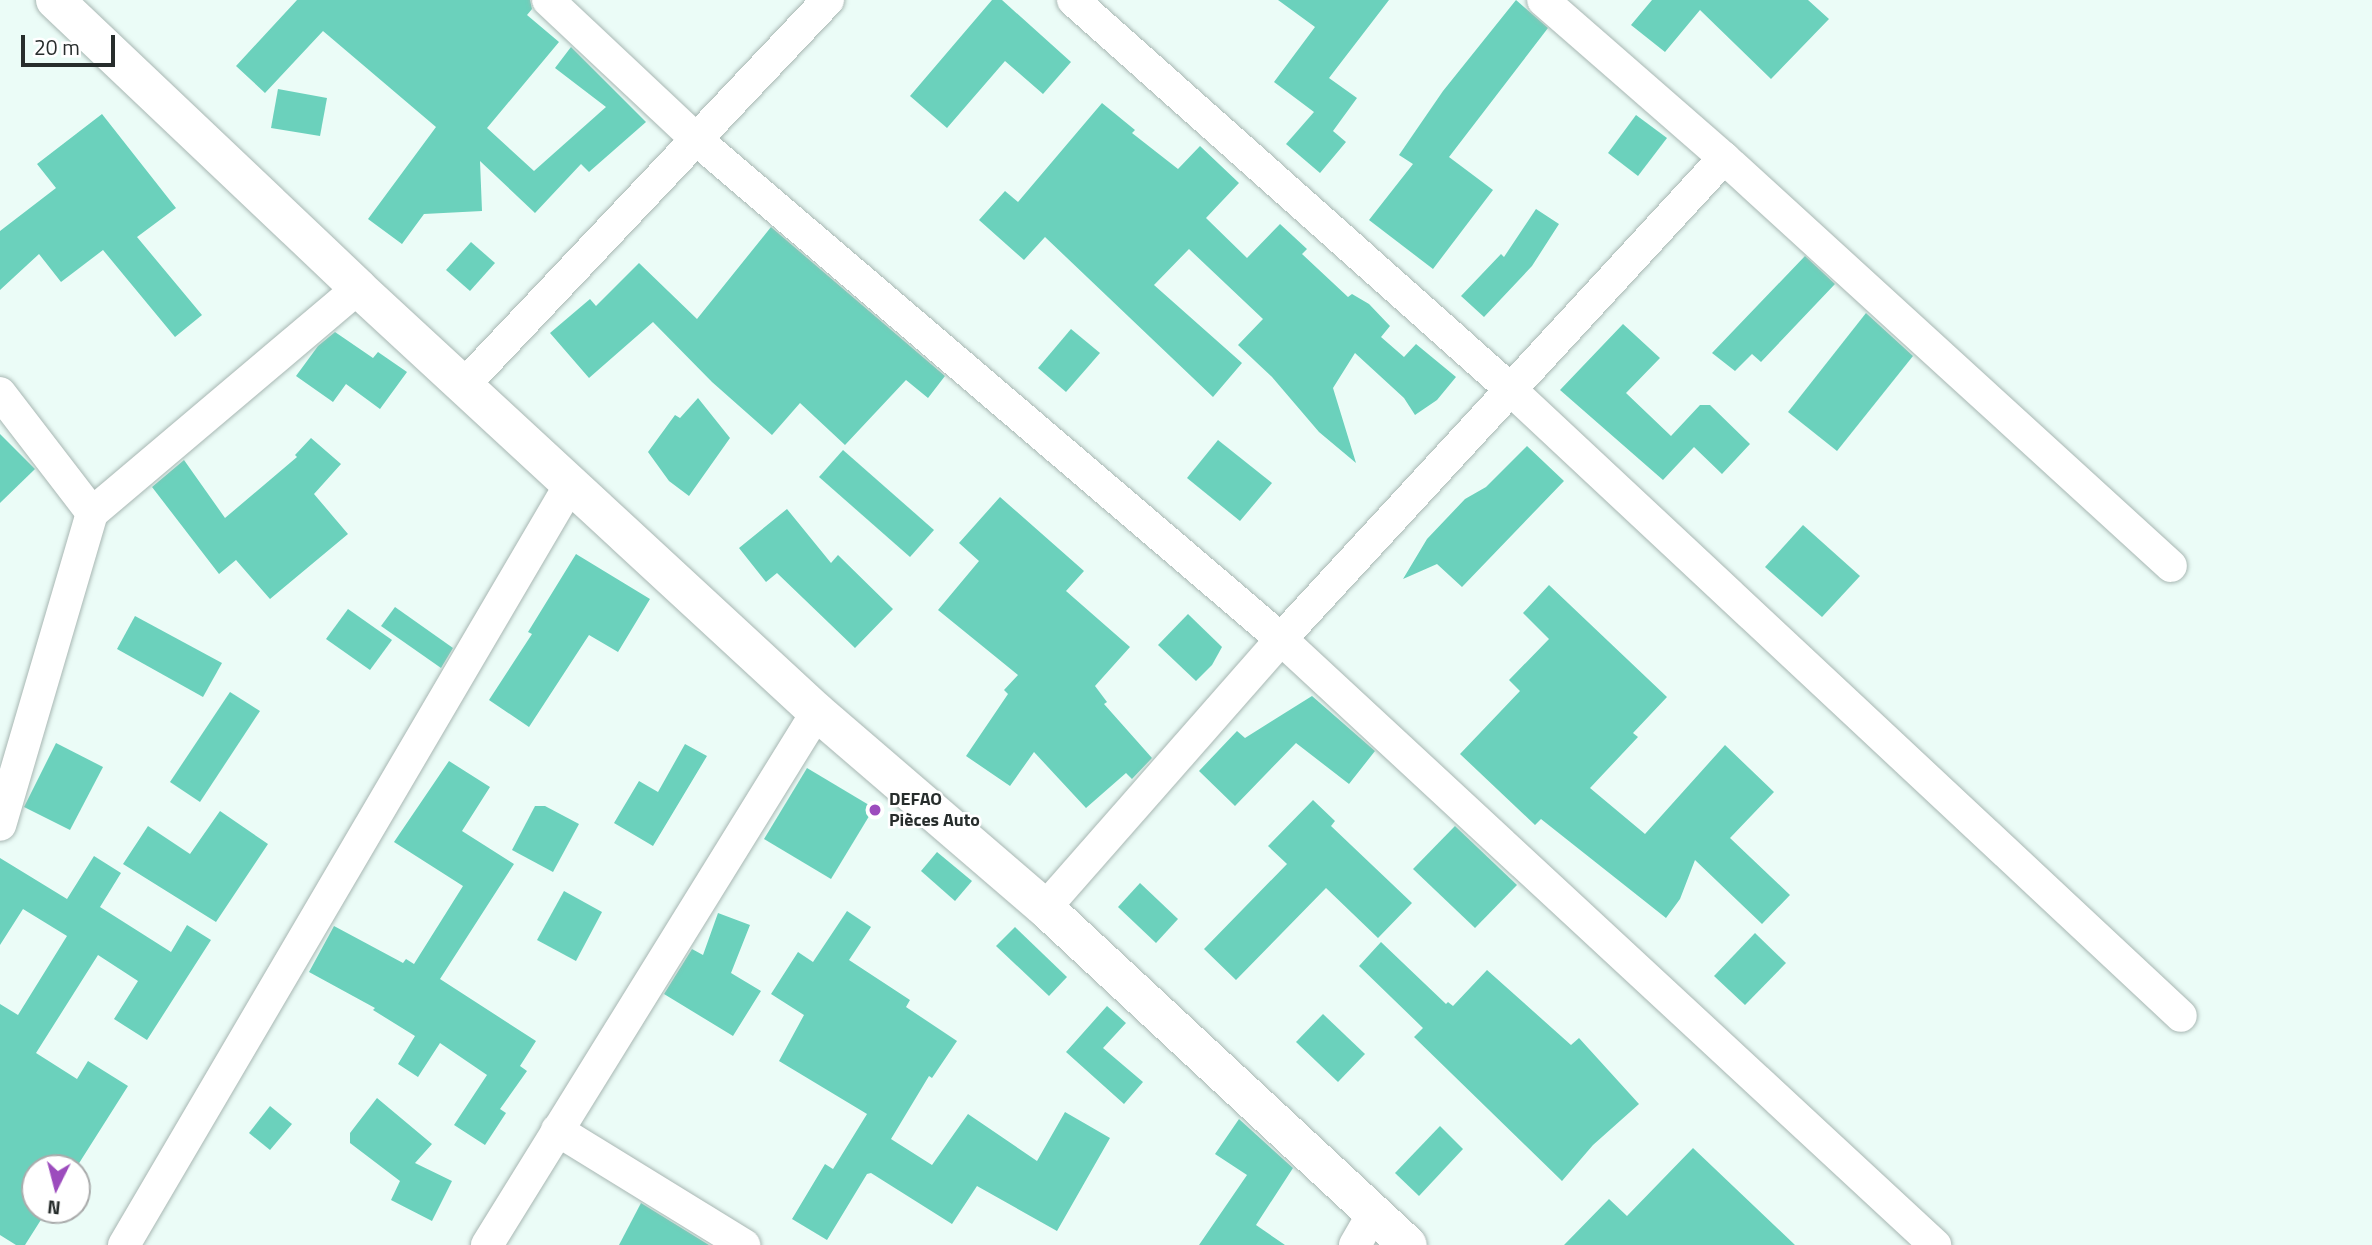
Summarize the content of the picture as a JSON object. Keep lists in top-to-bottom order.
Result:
{
  "places": ["DEFAO Pièces Auto"],
  "scale_bar": "20 m",
  "north": "bottom"
}
